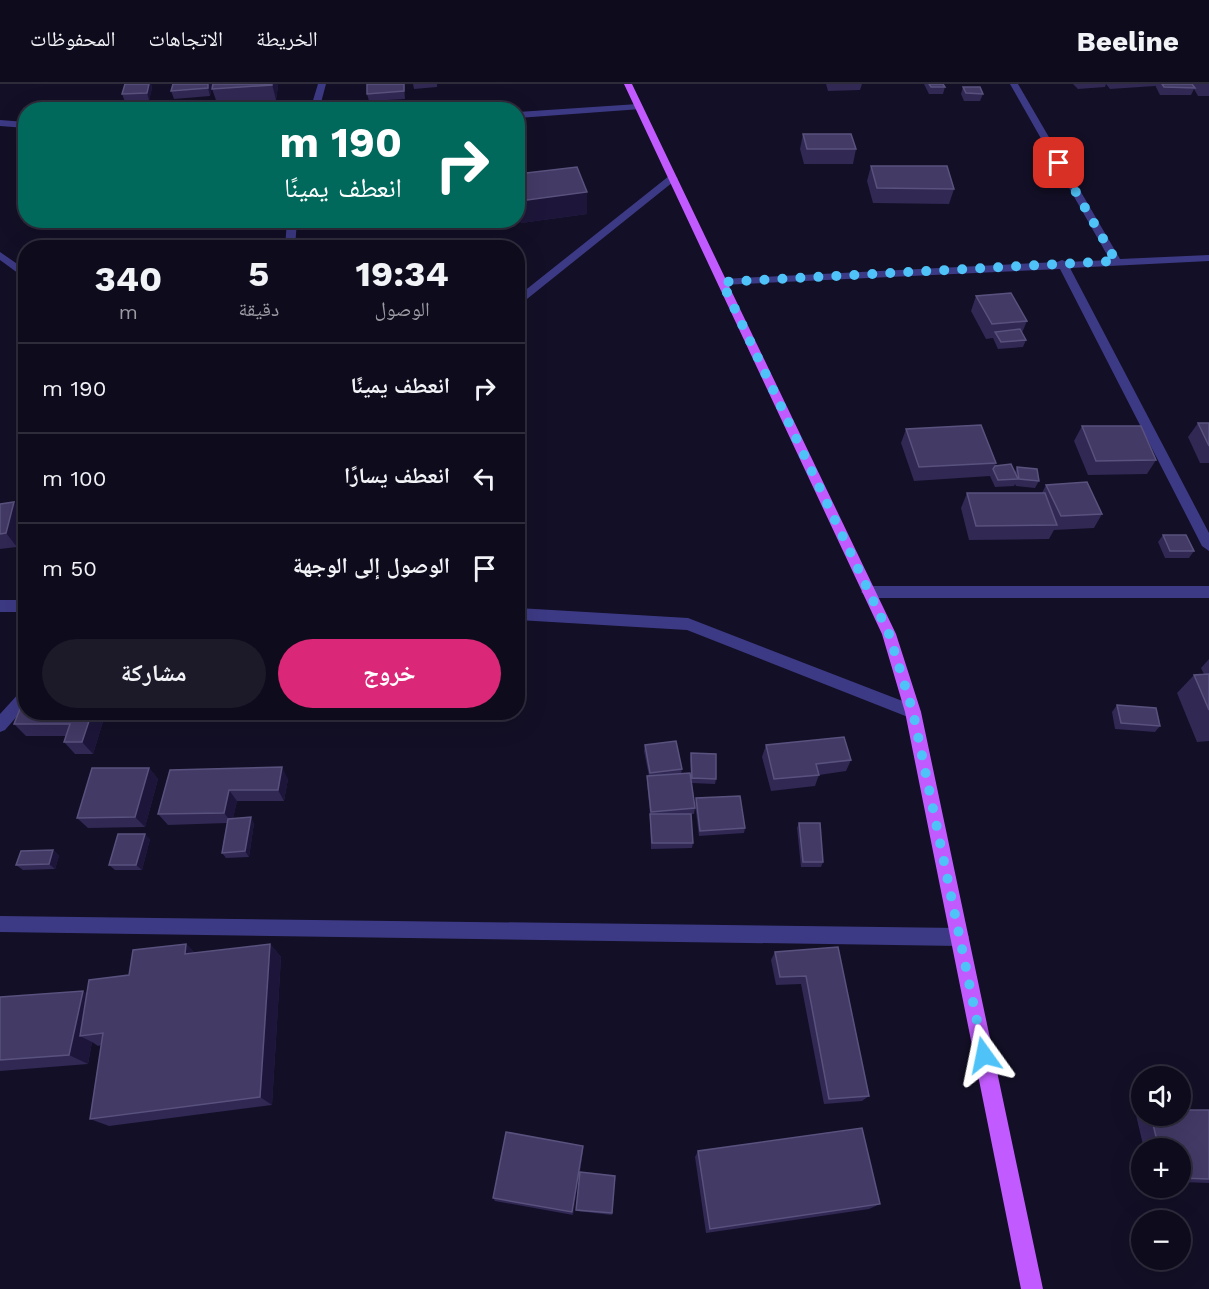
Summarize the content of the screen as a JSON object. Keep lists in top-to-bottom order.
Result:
{
  "page": {
    "header": "Beeline",
    "nav": ["الخريطة", "الاتجاهات", "المحفوظات"],
    "turn": ["190 m", "انعطف يمينًا"],
    "eta": [
      "19:34",
      "الوصول",
      "5",
      "دقيقة",
      "340",
      "m"
    ],
    "list": [
      {
        "name": "انعطف يمينًا",
        "value": "190 m"
      },
      {
        "name": "انعطف يسارًا",
        "value": "100 m"
      },
      {
        "name": "الوصول إلى الوجهة",
        "value": "50 m"
      }
    ],
    "buttons": ["خروج", "مشاركة"],
    "map_buttons": ["+", "−"]
  }
}
